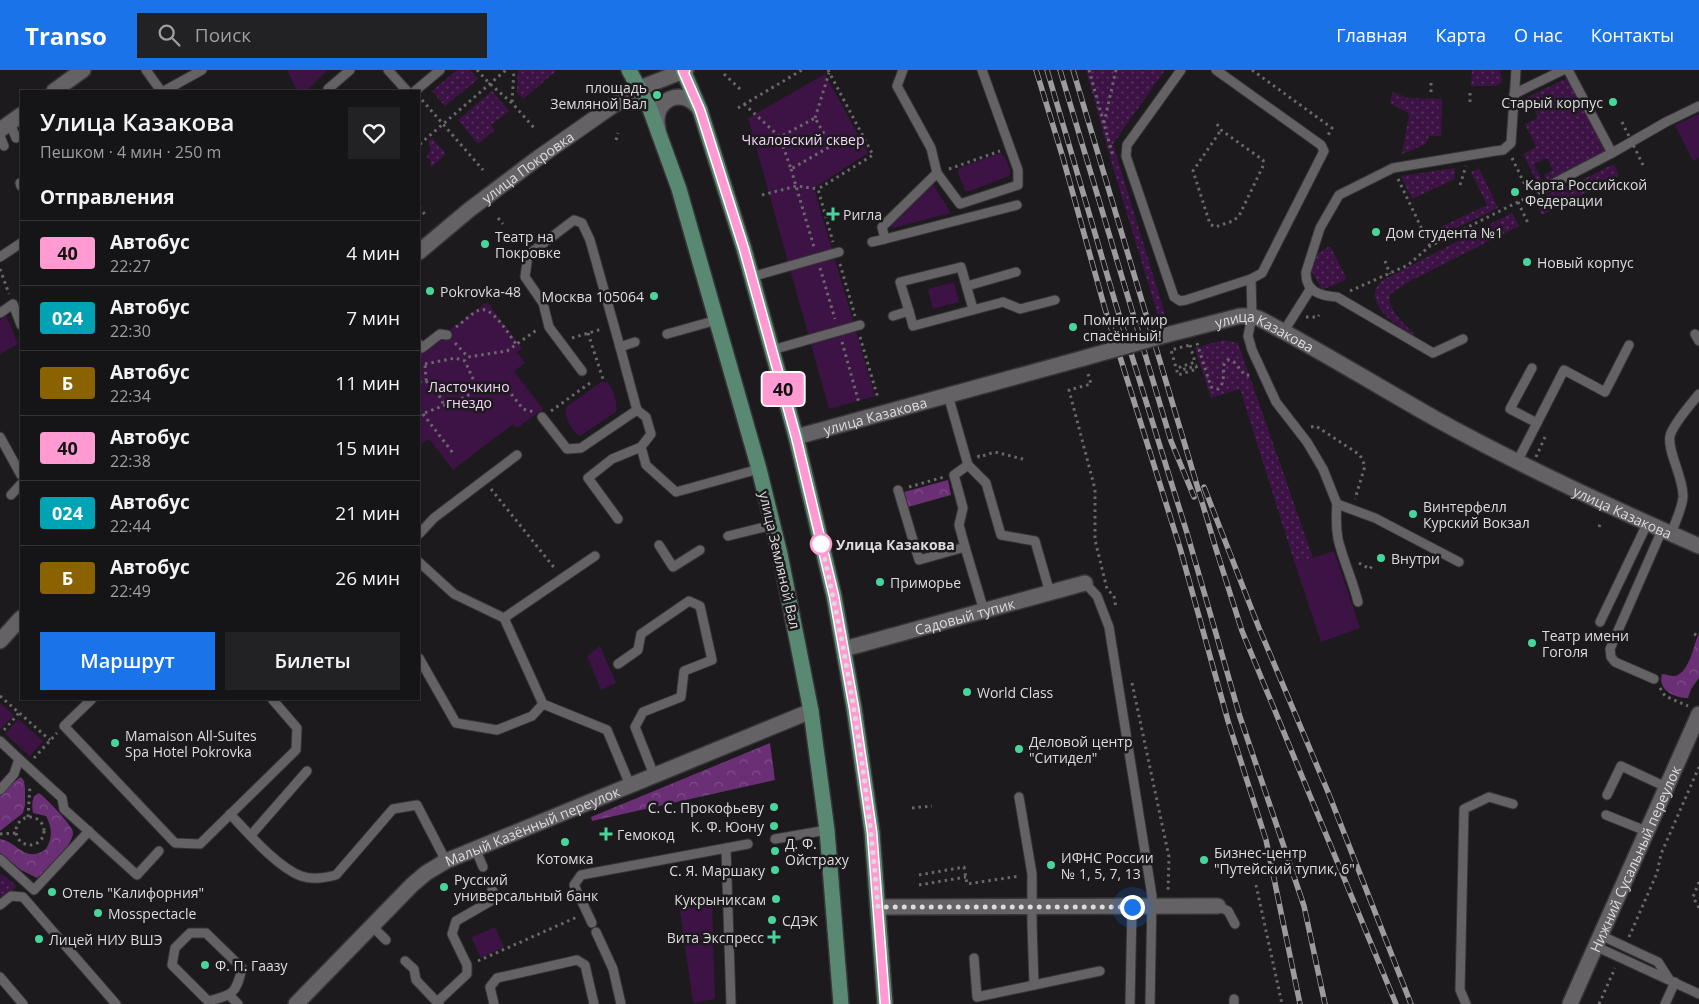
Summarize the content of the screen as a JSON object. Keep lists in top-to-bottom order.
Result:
{
  "streets": {
    "main road": ["улица Земляной Вал"],
    "street": [
      "улица Покровка",
      "улица Казакова",
      "Садовый тупик",
      "Малый Казённый переулок",
      "Нижний Сусальный переулок"
    ]
  },
  "crossings": [
    ["улица Земляной Вал", "Малый Казённый переулок"]
  ],
  "parks": ["Чкаловский сквер", "Ласточкино гнездо"],
  "places": {
    "other": [
      "площадь Земляной Вал",
      "Старый корпуc",
      "Карта Российской Федерации",
      "Дом студента №1",
      "Театр на Покровке",
      "Новый корпус",
      "Pokrovka-48",
      "Москва 105064",
      "Помнит мир спасённый!",
      "Винтерфелл Курский Вокзал",
      "Улица Казакова",
      "Внутри",
      "Приморье",
      "Театр имени Гоголя",
      "World Class",
      "Mamaison All-Suites Spa Hotel Pokrovka",
      "Деловой центр \"Ситидел\"",
      "С. С. Прокофьеву",
      "К. Ф. Юону",
      "Котомка",
      "Д. Ф. Ойстраху",
      "Бизнес-центр \"Путейский тупик, 6\"",
      "ИФНС России № 1, 5, 7, 13",
      "С. Я. Маршаку",
      "Русский универсальный банк",
      "Отель \"Калифорния\"",
      "Кукрыниксам",
      "Mosspectacle",
      "СДЭК",
      "Лицей НИУ ВШЭ",
      "Ф. П. Гаазу"
    ],
    "health": ["Ригла", "Гемокод", "Вита Экспресс"]
  },
  "lines": ["bus line 40"],
  "page": {
    "header": "Transo",
    "search": "Поиск",
    "nav": [
      "Главная",
      "Карта",
      "О нас",
      "Контакты"
    ],
    "on_map": "40",
    "heading": [
      ["Улица Казакова", "Пешком · 4 мин · 250 m"],
      "Отправления"
    ],
    "list": [
      {
        "mark": "40",
        "name": "Автобус",
        "note": "22:27",
        "value": "4 мин"
      },
      {
        "mark": "024",
        "name": "Автобус",
        "note": "22:30",
        "value": "7 мин"
      },
      {
        "mark": "Б",
        "name": "Автобус",
        "note": "22:34",
        "value": "11 мин"
      },
      {
        "mark": "40",
        "name": "Автобус",
        "note": "22:38",
        "value": "15 мин"
      },
      {
        "mark": "024",
        "name": "Автобус",
        "note": "22:44",
        "value": "21 мин"
      },
      {
        "mark": "Б",
        "name": "Автобус",
        "note": "22:49",
        "value": "26 мин"
      }
    ],
    "buttons": ["Маршрут", "Билеты"]
  }
}
